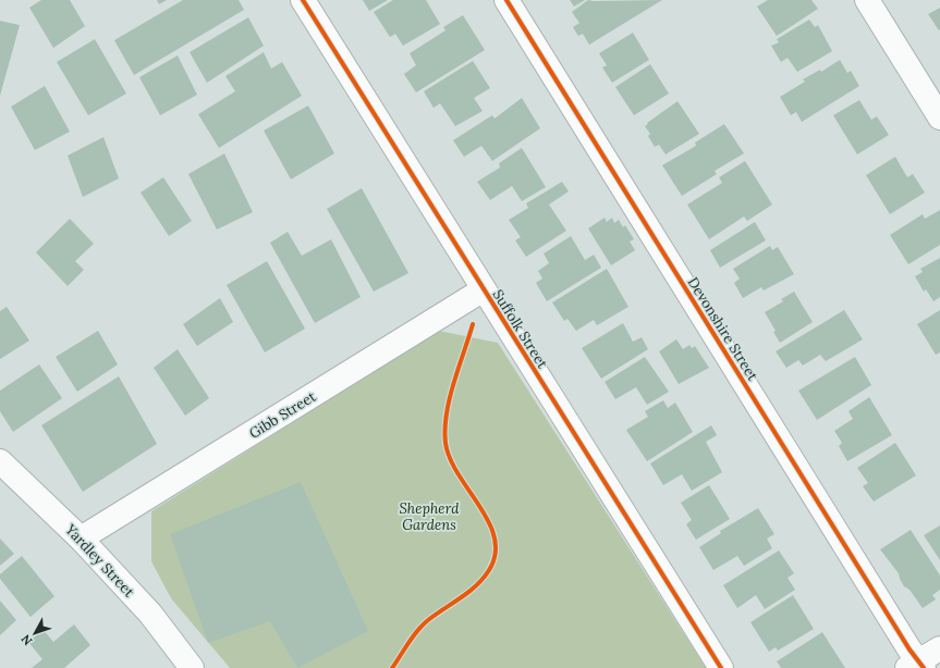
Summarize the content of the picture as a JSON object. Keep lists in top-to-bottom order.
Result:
{
  "streets": {
    "street": [
      "Suffolk Street",
      "Devonshire Street",
      "Gibb Street",
      "Yardley Street"
    ]
  },
  "crossings": [
    ["Suffolk Street", "Gibb Street"],
    ["Gibb Street", "Yardley Street"]
  ],
  "parks": ["Shepherd Gardens"],
  "north": "bottom left"
}
